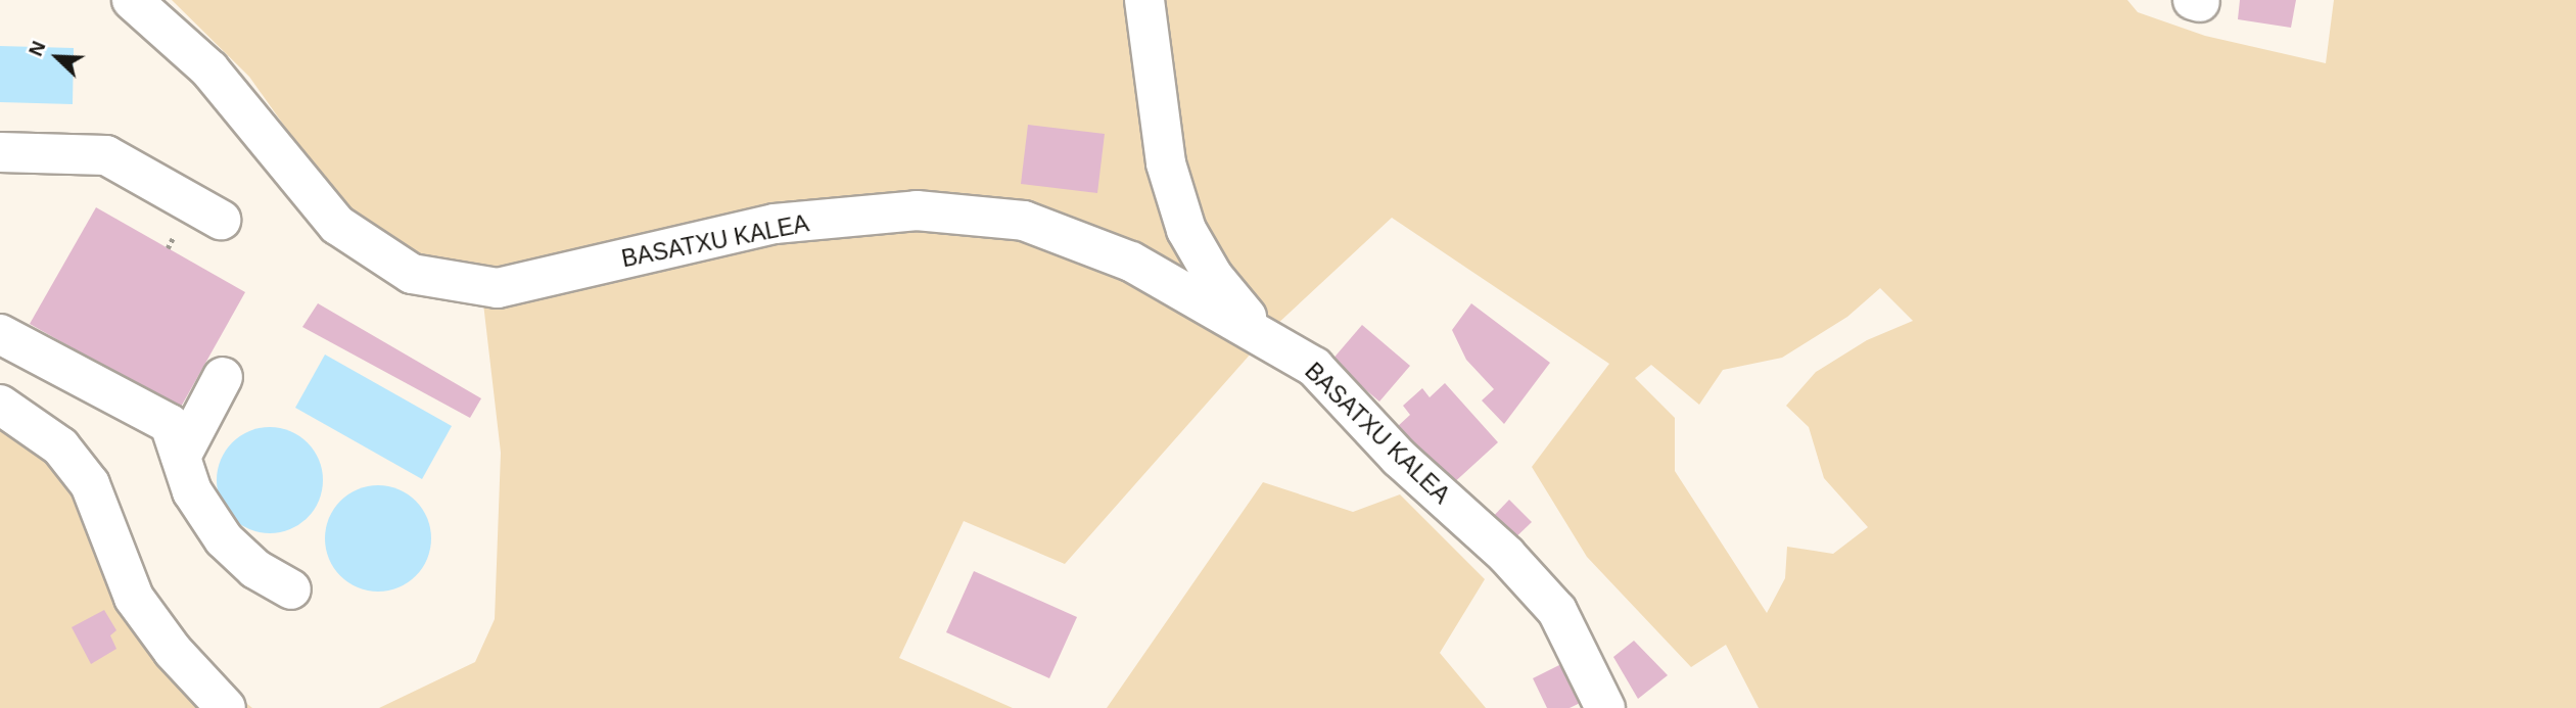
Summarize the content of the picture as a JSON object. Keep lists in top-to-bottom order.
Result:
{
  "streets": {
    "street": ["BASATXU KALEA"]
  },
  "north": "top left"
}
